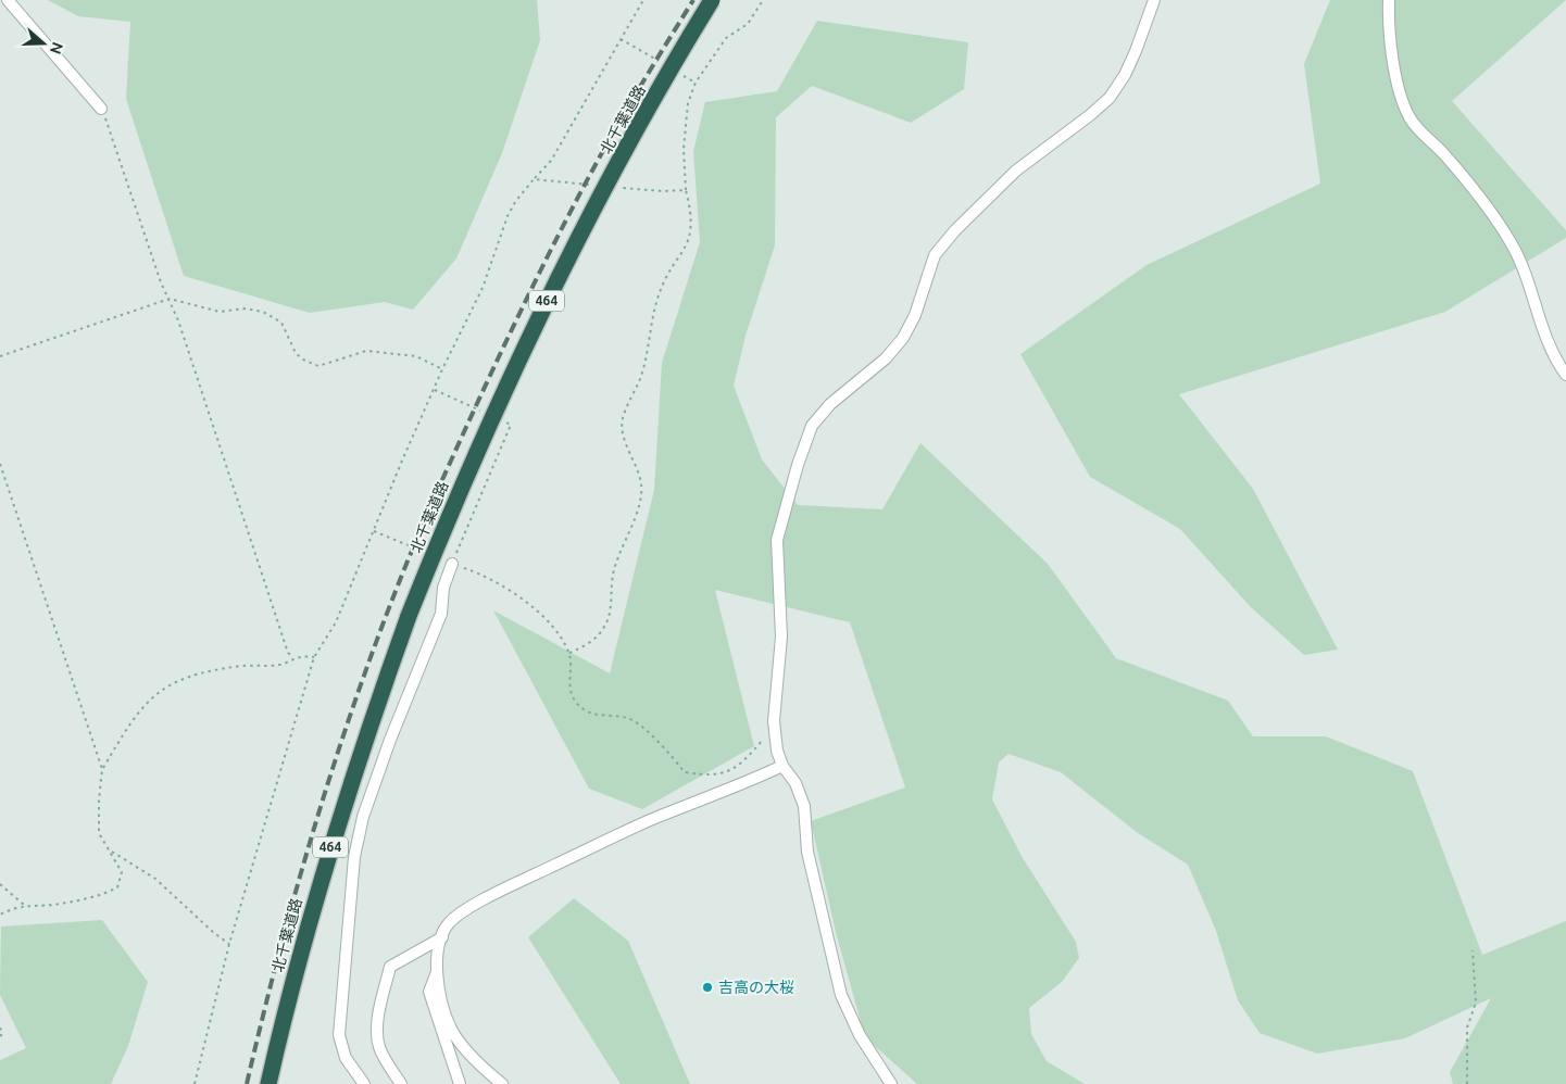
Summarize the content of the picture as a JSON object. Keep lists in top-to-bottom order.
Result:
{
  "streets": {
    "highway": ["北千葉道路", "464"]
  },
  "places": ["吉高の大桜"],
  "north": "right"
}
